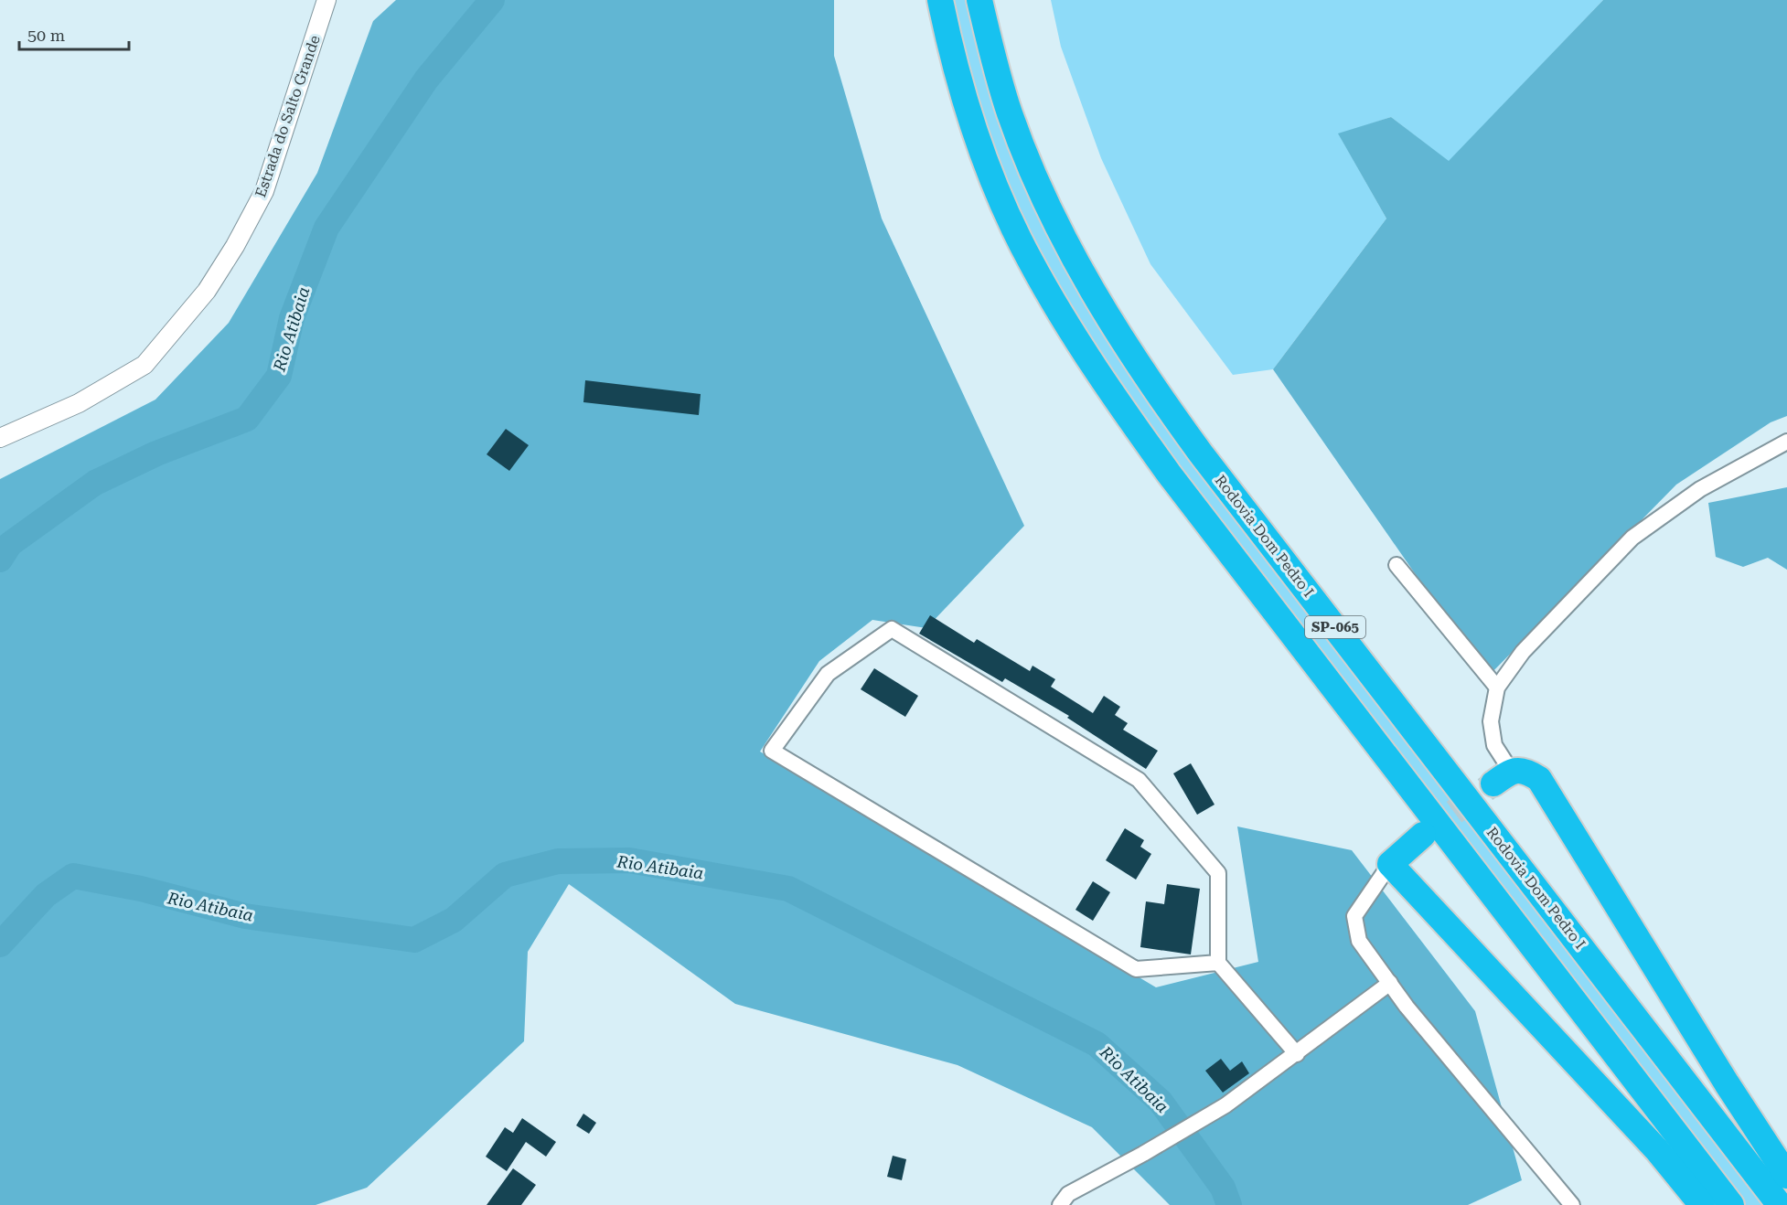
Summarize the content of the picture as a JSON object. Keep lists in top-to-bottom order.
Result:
{
  "streets": {
    "highway": ["Rodovia Dom Pedro I", "SP-065"],
    "street": ["Estrada do Salto Grande"]
  },
  "water": ["Rio Atibaia"],
  "scale_bar": "50 m"
}
